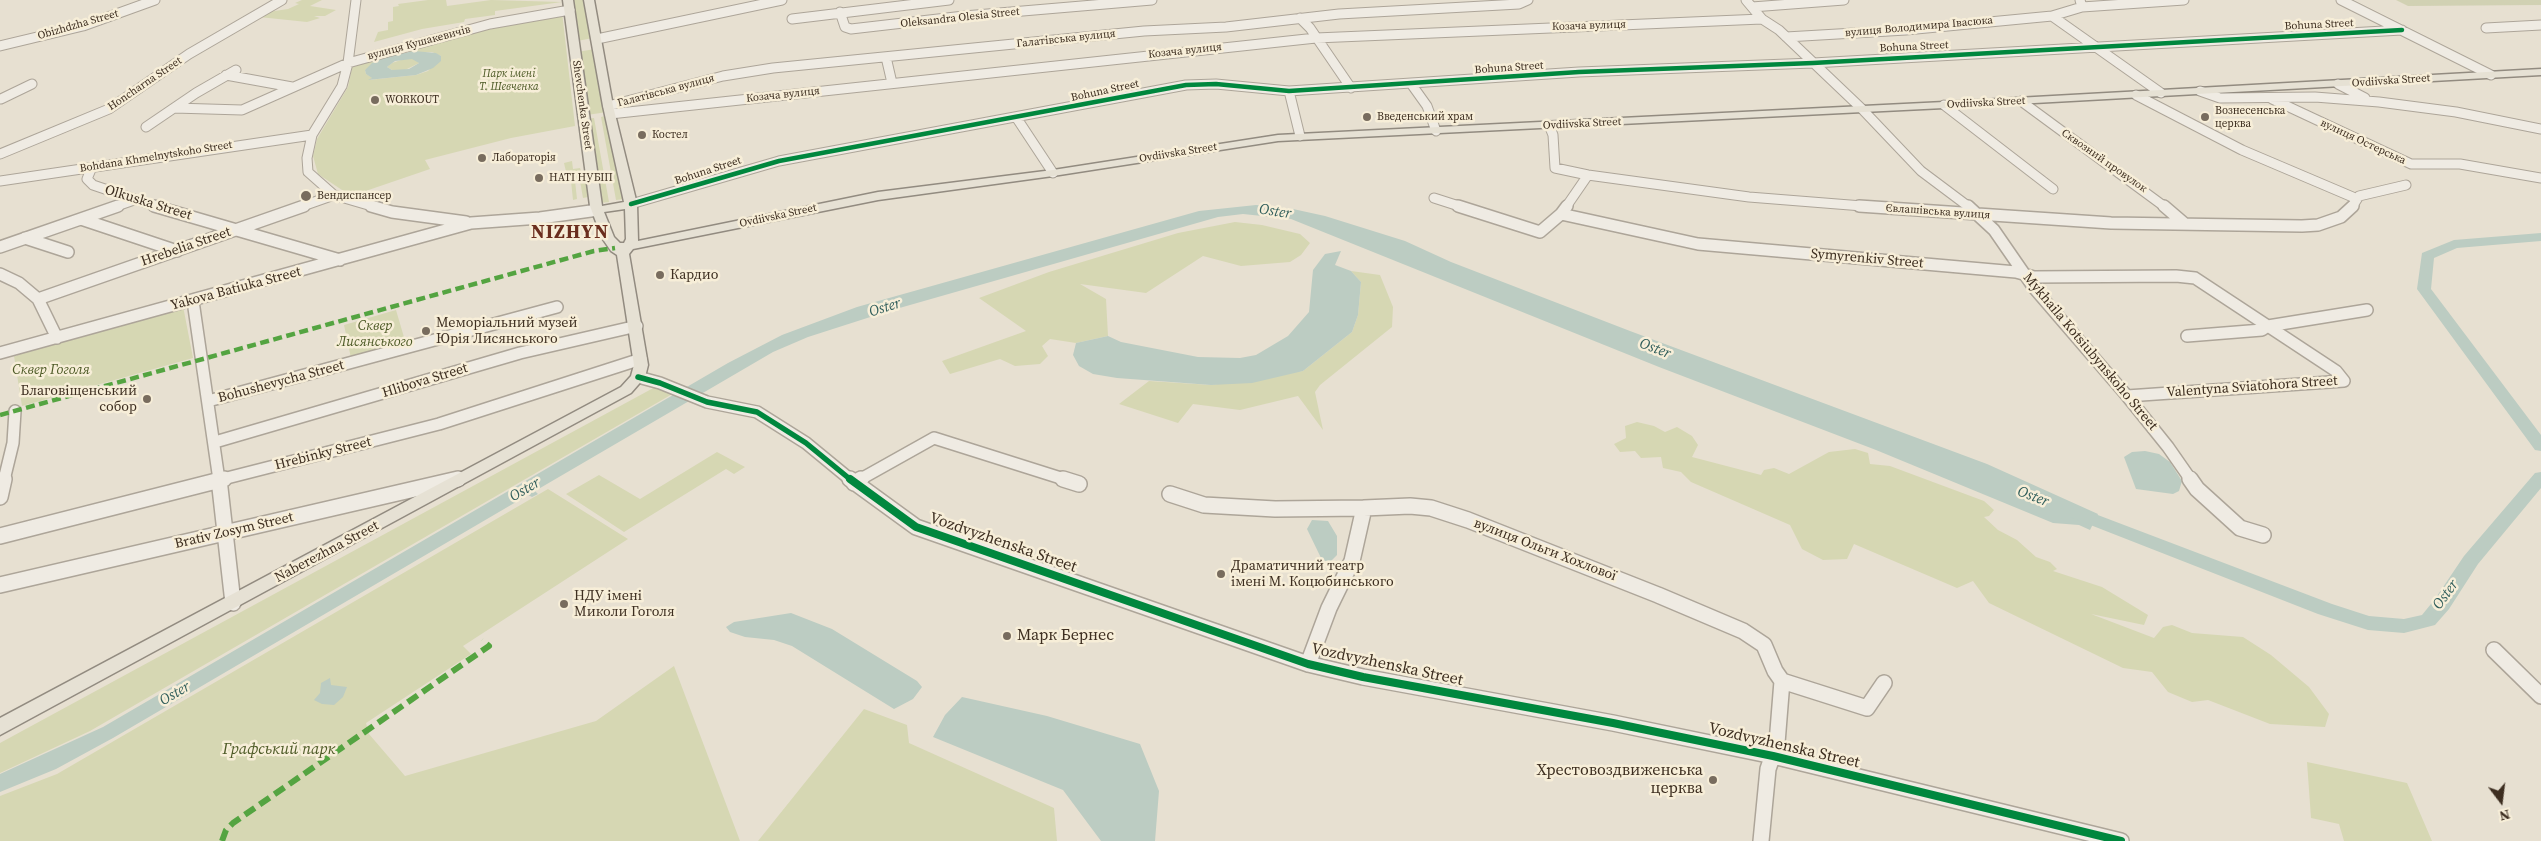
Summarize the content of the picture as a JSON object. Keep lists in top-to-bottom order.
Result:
{
  "streets": {
    "main road": ["Ovdiivska Street", "Shevchenka Street", "Naberezhna Street"],
    "street": [
      "Oleksandra Olesia Street",
      "Obizhdzha Street",
      "Bohuna Street",
      "Козача вулиця",
      "вулиця Володимира Івасюка",
      "Галатівська вулиця",
      "вулиця Кушакевичів",
      "Honcharna Street",
      "вулиця Остерська",
      "Bohdana Khmelnytskoho Street",
      "Сквозний провулок",
      "Olkuska Street",
      "Євлашівська вулиця",
      "Hrebelia Street",
      "Symyrenkiv Street",
      "Yakova Batiuka Street",
      "Mykhaila Kotsiubynskoho Street",
      "Hlibova Street",
      "Bohushevycha Street",
      "Valentyna Sviatohora Street",
      "Hrebinky Street",
      "Brativ Zosym Street",
      "Vozdvyzhenska Street",
      "вулиця Ольги Хохлової"
    ]
  },
  "crossings": [
    ["Bohuna Street", "Shevchenka Street"],
    ["Bohuna Street", "Mykhaila Kotsiubynskoho Street"],
    ["Козача вулиця", "Галатівська вулиця"],
    ["Козача вулиця", "Shevchenka Street"],
    ["Козача вулиця", "Mykhaila Kotsiubynskoho Street"],
    ["вулиця Володимира Івасюка", "Mykhaila Kotsiubynskoho Street"],
    ["Галатівська вулиця", "Shevchenka Street"],
    ["вулиця Кушакевичів", "Shevchenka Street"],
    ["Ovdiivska Street", "Shevchenka Street"],
    ["Ovdiivska Street", "вулиця Остерська"],
    ["Ovdiivska Street", "Сквозний провулок"],
    ["Ovdiivska Street", "Євлашівська вулиця"],
    ["Ovdiivska Street", "Mykhaila Kotsiubynskoho Street"],
    ["Shevchenka Street", "Yakova Batiuka Street"],
    ["Bohdana Khmelnytskoho Street", "Olkuska Street"],
    ["Bohdana Khmelnytskoho Street", "Yakova Batiuka Street"],
    ["Сквозний провулок", "Євлашівська вулиця"],
    ["Olkuska Street", "Hrebelia Street"],
    ["Olkuska Street", "Yakova Batiuka Street"],
    ["Євлашівська вулиця", "Mykhaila Kotsiubynskoho Street"],
    ["Hrebelia Street", "Yakova Batiuka Street"],
    ["Symyrenkiv Street", "Mykhaila Kotsiubynskoho Street"],
    ["Symyrenkiv Street", "Valentyna Sviatohora Street"],
    ["Mykhaila Kotsiubynskoho Street", "Valentyna Sviatohora Street"],
    ["Hrebinky Street", "Vozdvyzhenska Street"],
    ["Hrebinky Street", "Naberezhna Street"],
    ["Brativ Zosym Street", "Naberezhna Street"],
    ["Vozdvyzhenska Street", "Naberezhna Street"]
  ],
  "districts": ["NIZHYN"],
  "water": ["Oster"],
  "parks": [
    "Парк імені Т. Шевченка",
    "Сквер Лисянського",
    "Сквер Гоголя",
    "Графський парк"
  ],
  "places": [
    "WORKOUT",
    "Введенський храм",
    "Вознесенська церква",
    "Костел",
    "Лабораторія",
    "НАТІ НУБІП",
    "Вендиспансер",
    "Кардио",
    "Меморіальний музей Юрія Лисянського",
    "Благовіщенський собор",
    "Драматичний театр імені М. Коцюбинського",
    "НДУ імені Миколи Гоголя",
    "Марк Бернес",
    "Хрестовоздвиженська церква"
  ],
  "north": "bottom"
}
